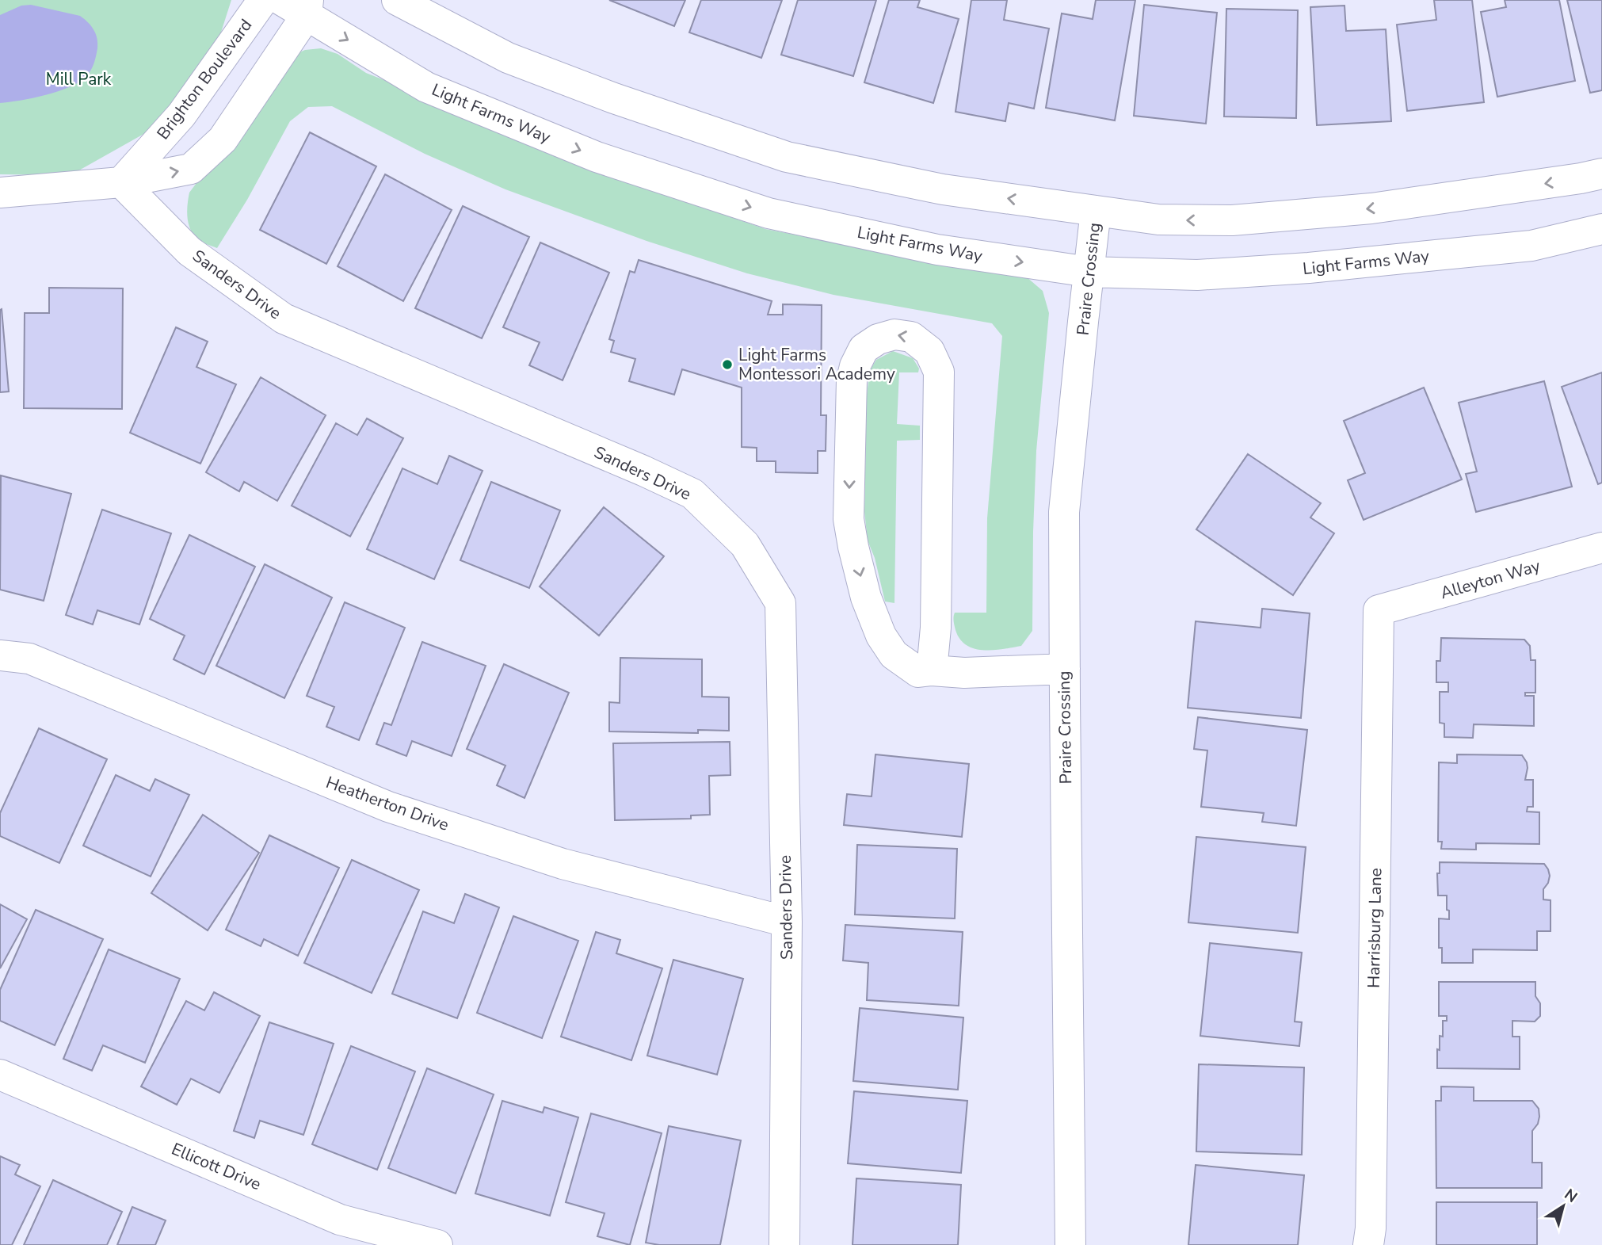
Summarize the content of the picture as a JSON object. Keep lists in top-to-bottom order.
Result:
{
  "streets": {
    "street": [
      "Brighton Boulevard",
      "Light Farms Way",
      "Praire Crossing",
      "Sanders Drive",
      "Alleyton Way",
      "Heatherton Drive",
      "Harrisburg Lane",
      "Ellicott Drive"
    ]
  },
  "crossings": [
    ["Brighton Boulevard", "Sanders Drive"],
    ["Light Farms Way", "Praire Crossing"],
    ["Sanders Drive", "Heatherton Drive"],
    ["Alleyton Way", "Harrisburg Lane"]
  ],
  "parks": ["Mill Park"],
  "places": ["Light Farms Montessori Academy"],
  "north": "top right"
}
